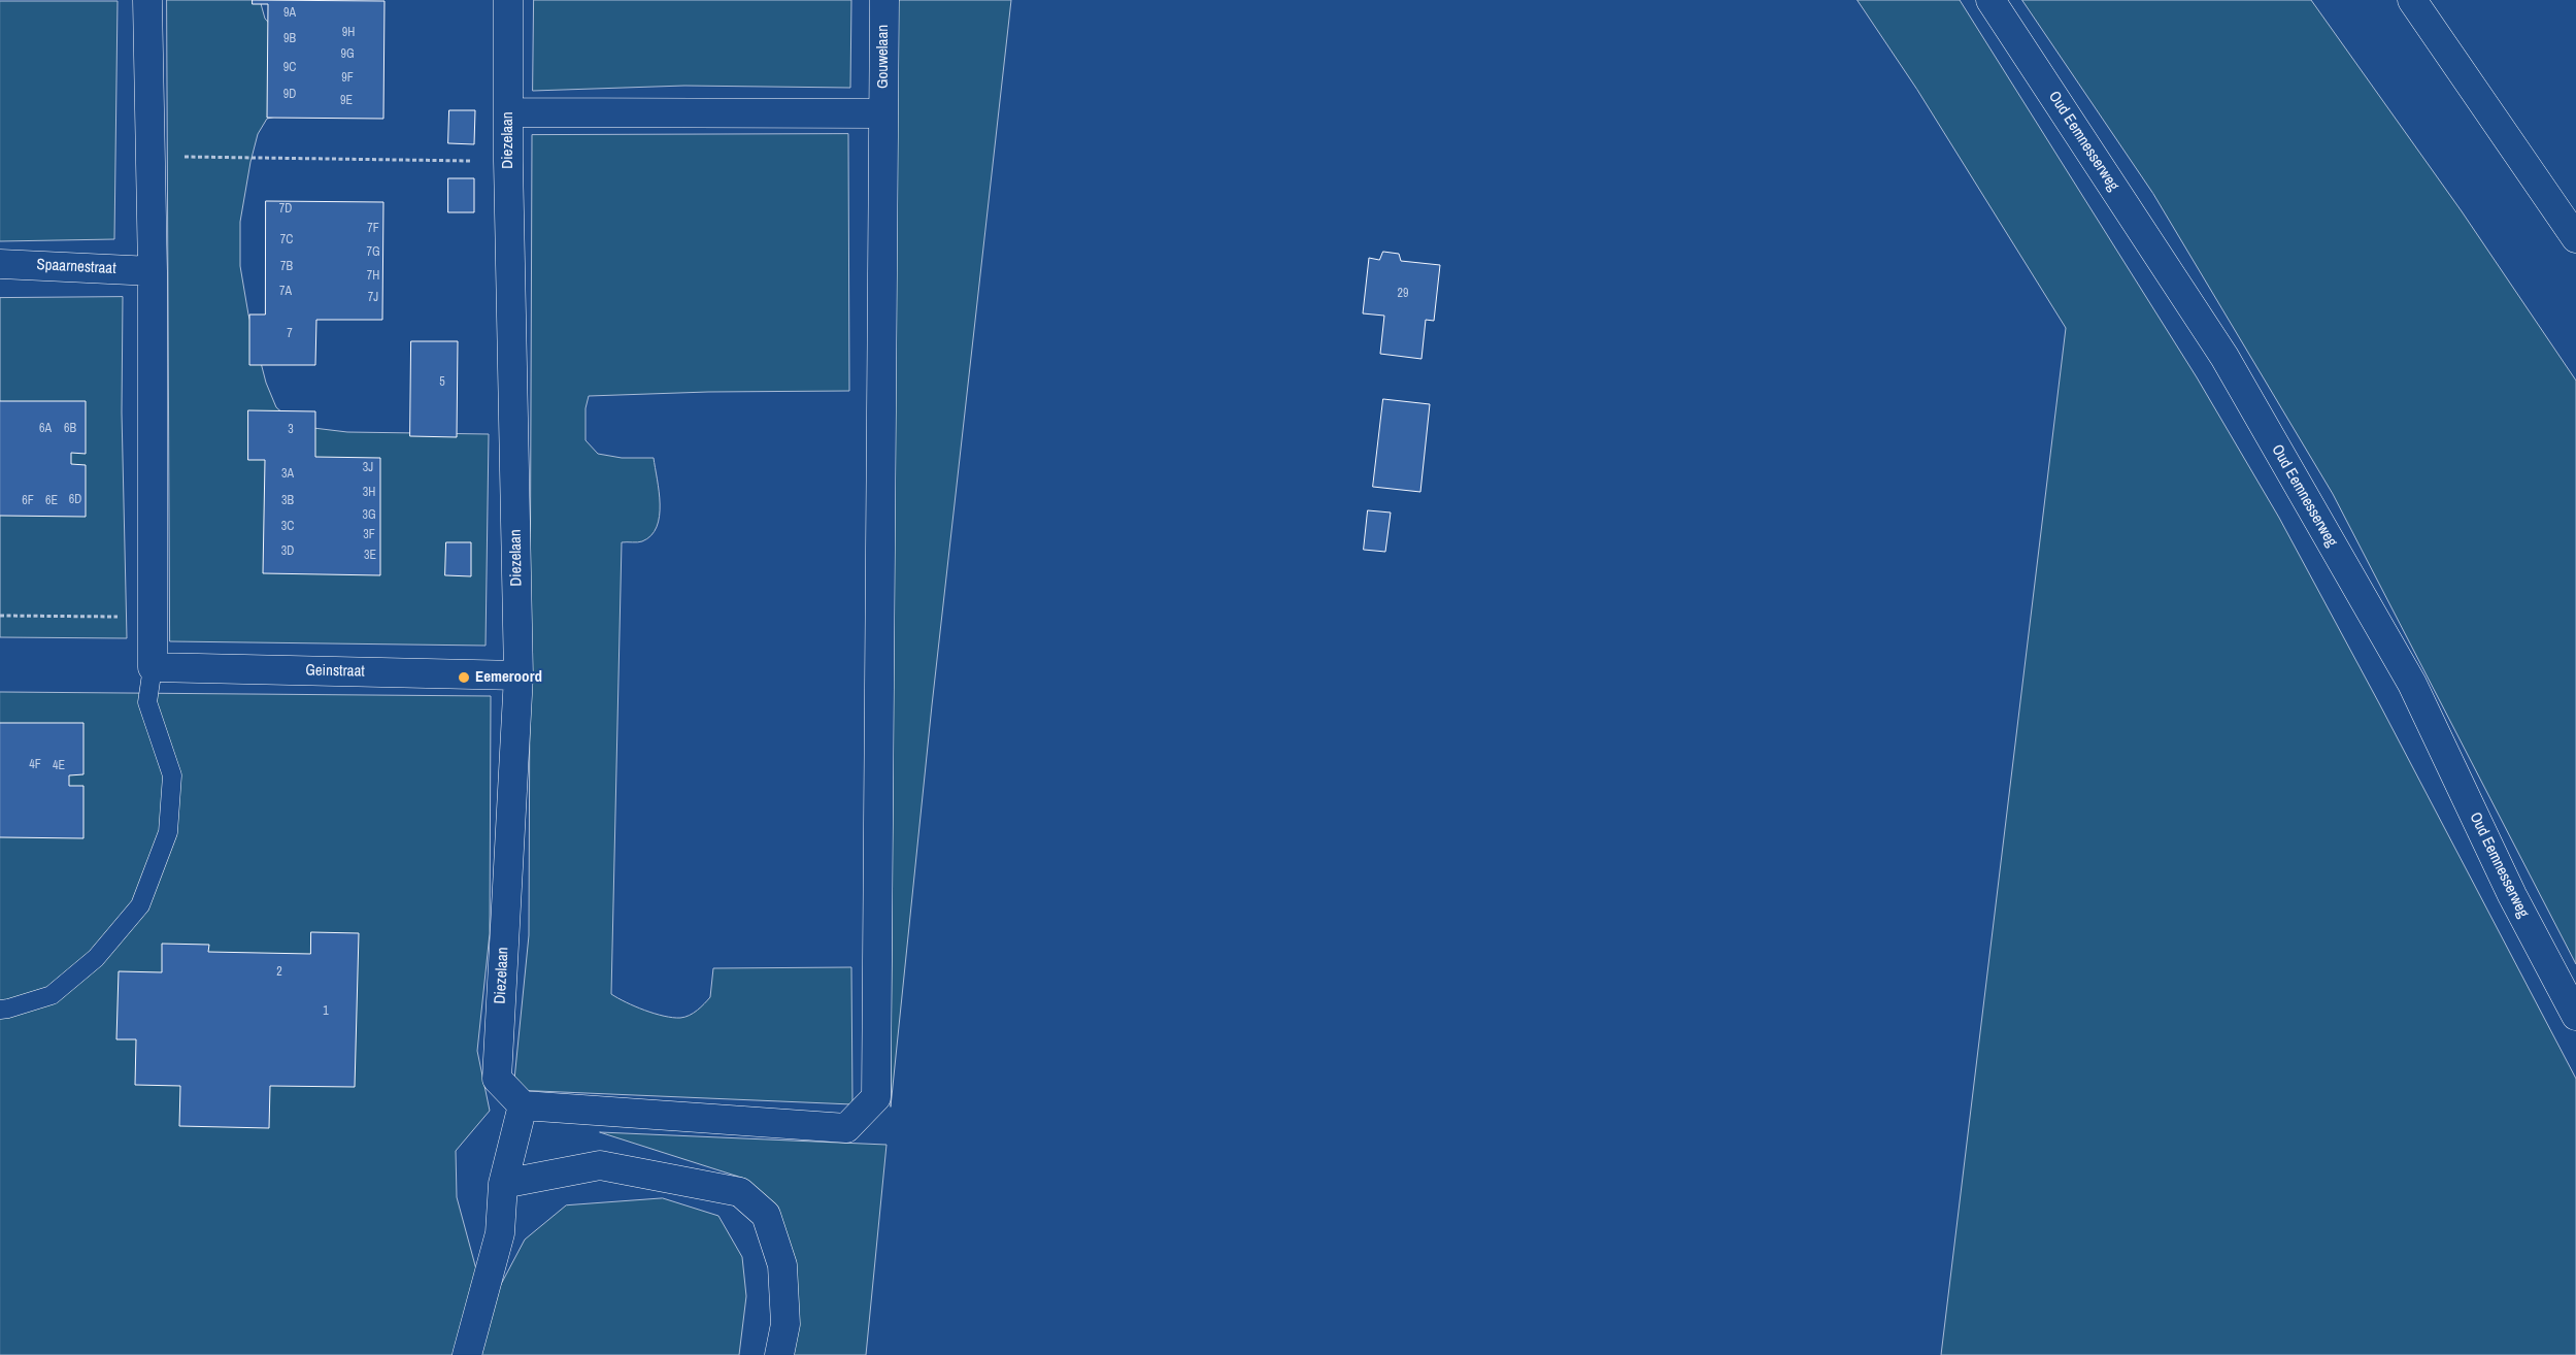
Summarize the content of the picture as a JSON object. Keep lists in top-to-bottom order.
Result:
{
  "streets": {
    "main road": [
      "Gouwelaan",
      "Diezelaan",
      "Oud Eemnesserweg",
      "Spaarnestraat",
      "Geinstraat"
    ]
  },
  "crossings": [
    ["Gouwelaan", "Diezelaan"],
    ["Diezelaan", "Geinstraat"]
  ],
  "places": ["Eemeroord"],
  "house_numbers": [
    "9A",
    "9H",
    "9B",
    "9G",
    "9C",
    "9F",
    "9D",
    "9E",
    "7D",
    "7F",
    "7C",
    "7G",
    "7B",
    "7H",
    "7A",
    "29",
    "7J",
    "7",
    "5",
    "6A",
    "6B",
    "3",
    "3J",
    "3A",
    "3H",
    "6D",
    "6F",
    "6E",
    "3B",
    "3G",
    "3C",
    "3F",
    "3D",
    "3E",
    "4F",
    "4E",
    "2",
    "1"
  ]
}
